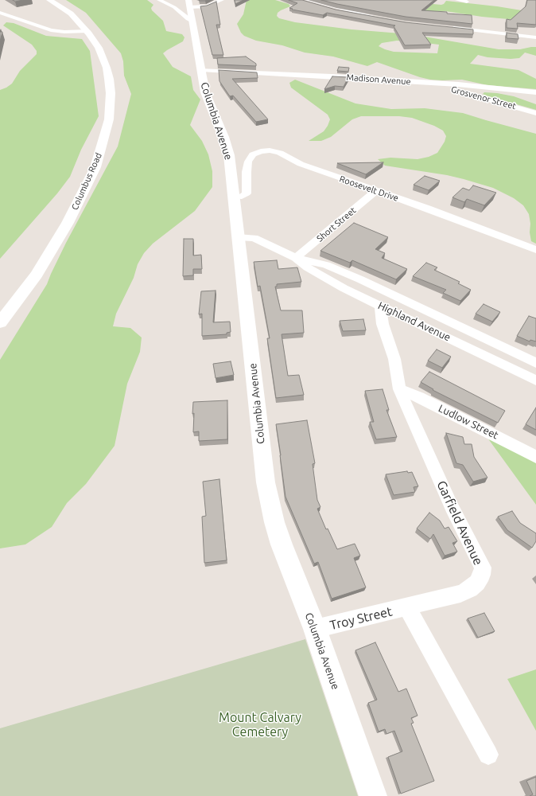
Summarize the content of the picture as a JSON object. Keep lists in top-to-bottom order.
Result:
{
  "streets": {
    "street": [
      "Madison Avenue",
      "Grosvenor Street",
      "Columbia Avenue",
      "Columbus Road",
      "Roosevelt Drive",
      "Short Street",
      "Highland Avenue",
      "Ludlow Street",
      "Garfield Avenue",
      "Troy Street"
    ]
  },
  "crossings": [
    ["Madison Avenue", "Grosvenor Street"],
    ["Madison Avenue", "Columbia Avenue"],
    ["Columbia Avenue", "Roosevelt Drive"],
    ["Columbia Avenue", "Highland Avenue"],
    ["Columbia Avenue", "Troy Street"],
    ["Roosevelt Drive", "Short Street"],
    ["Short Street", "Highland Avenue"],
    ["Highland Avenue", "Garfield Avenue"],
    ["Ludlow Street", "Garfield Avenue"],
    ["Garfield Avenue", "Troy Street"]
  ],
  "parks": ["Mount Calvary Cemetery"]
}
